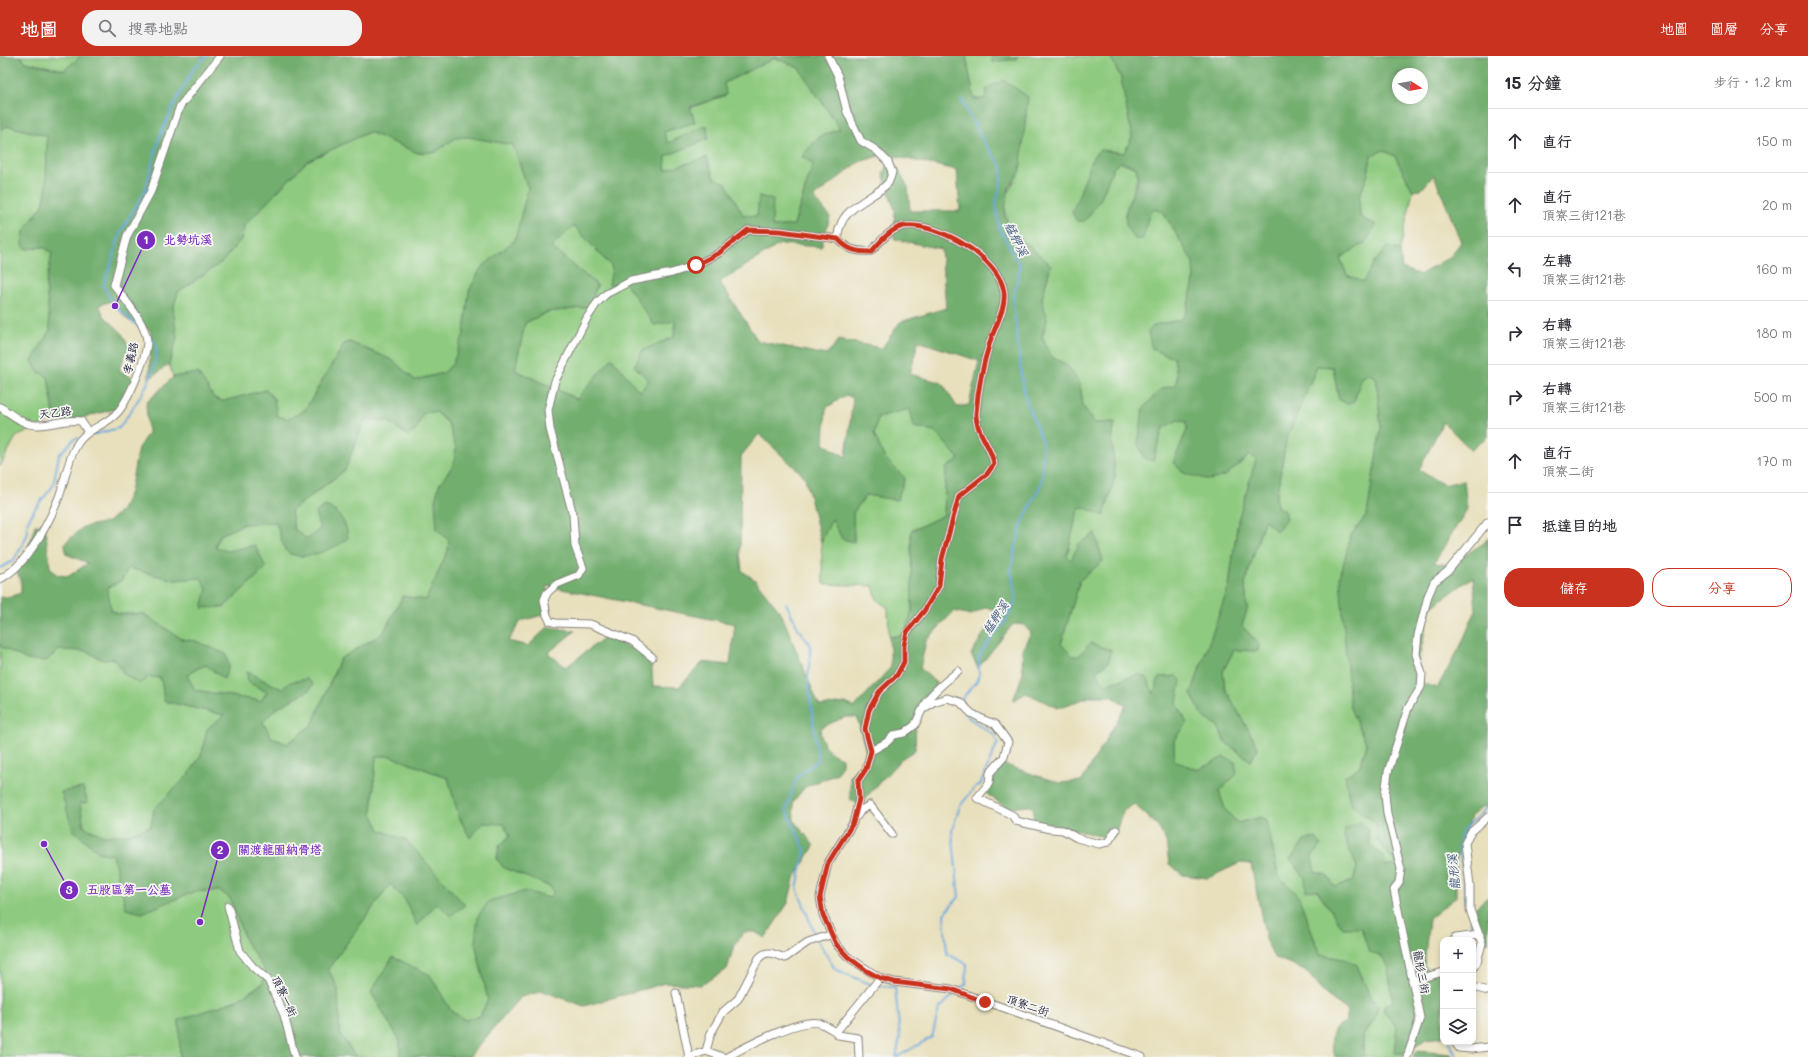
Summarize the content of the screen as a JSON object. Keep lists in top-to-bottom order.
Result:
{
  "streets": {
    "street": [
      "孝義路",
      "天乙路",
      "龍形三街",
      "頂寮一街",
      "頂寮二街"
    ]
  },
  "crossings": [
    ["孝義路", "天乙路"]
  ],
  "water": ["艋舺溪", "龍形溪"],
  "places": ["北勢坑溪", "五股區第一公墓", "關渡龍園納骨塔"],
  "north": "right",
  "page": {
    "header": "地圖",
    "search": "搜尋地點",
    "nav": ["地圖", "圖層", "分享"],
    "heading": ["15 分鐘", "步行 · 1.2 km"],
    "list": [
      ["直行", "150 m"],
      ["直行", "頂寮三街121巷", "20 m"],
      ["左轉", "頂寮三街121巷", "160 m"],
      ["右轉", "頂寮三街121巷", "180 m"],
      ["右轉", "頂寮三街121巷", "500 m"],
      ["直行", "頂寮二街", "170 m"],
      "抵達目的地"
    ],
    "buttons": ["儲存", "分享"],
    "map_buttons": ["+", "−"]
  }
}
